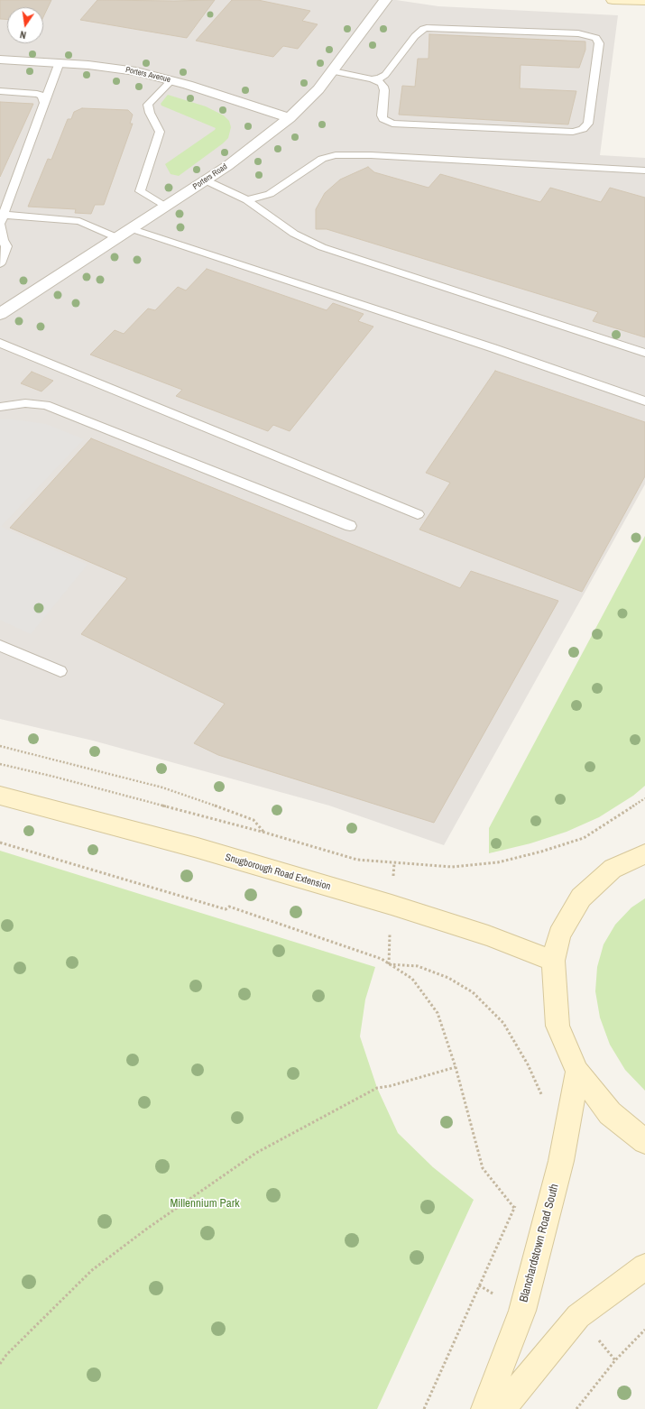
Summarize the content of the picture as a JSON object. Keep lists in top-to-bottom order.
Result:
{
  "streets": {
    "main road": ["Snugborough Road Extension", "Blanchardstown Road South"],
    "street": ["Porters Avenue", "Porters Road"]
  },
  "crossings": [
    ["Porters Avenue", "Porters Road"]
  ],
  "parks": ["Millennium Park"],
  "north": "bottom"
}
